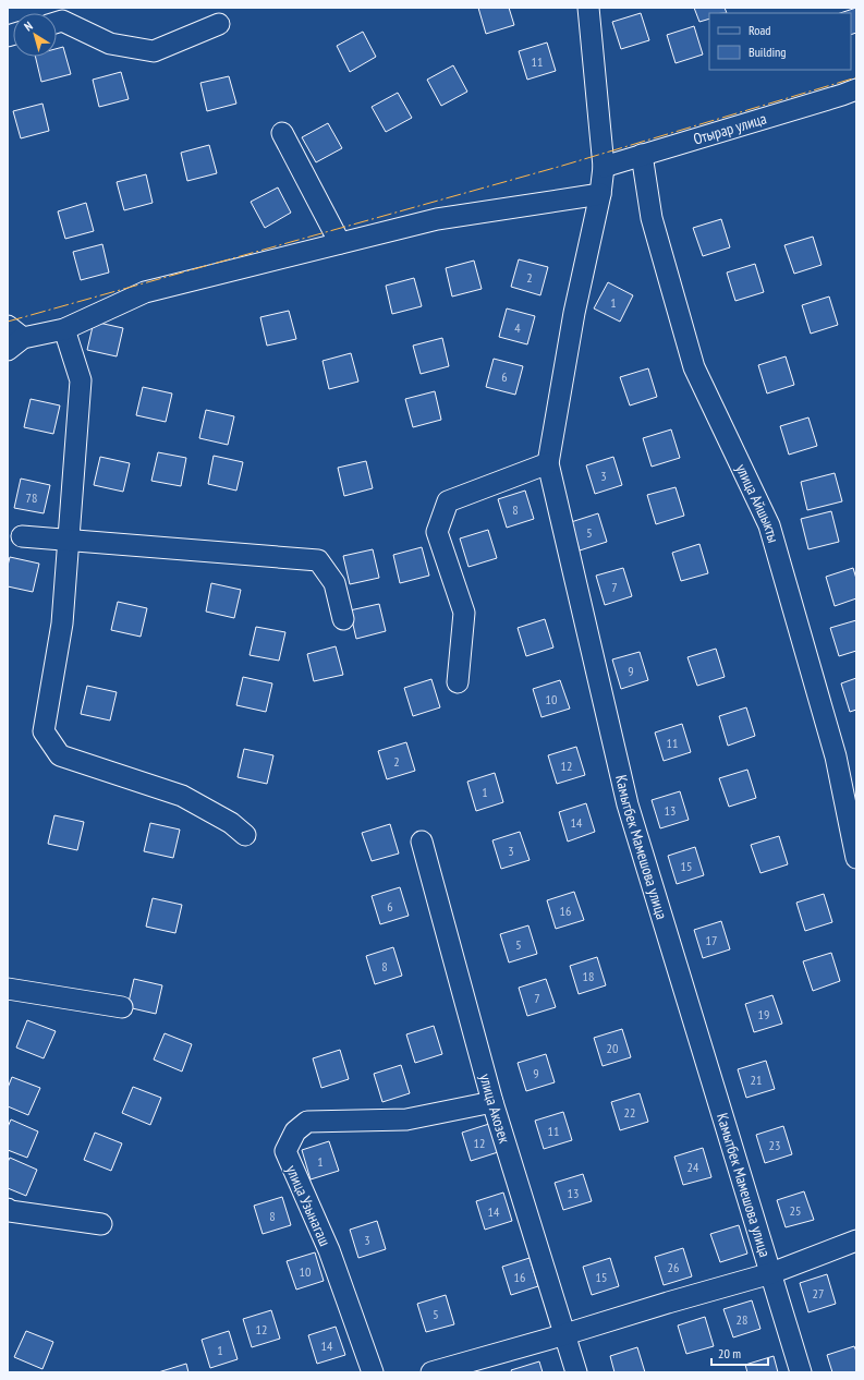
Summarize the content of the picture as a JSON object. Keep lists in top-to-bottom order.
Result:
{
  "streets": {
    "street": [
      "Отырар улица",
      "улица Айшыкты",
      "Камытбек Мамешова улица",
      "улица Акозек",
      "улица Узынагаш"
    ]
  },
  "crossings": [
    ["Отырар улица", "улица Айшыкты"],
    ["Отырар улица", "Камытбек Мамешова улица"],
    ["улица Акозек", "улица Узынагаш"]
  ],
  "house_numbers": [
    "11",
    "2",
    "1",
    "4",
    "6",
    "3",
    "78",
    "8",
    "5",
    "7",
    "9",
    "10",
    "11",
    "2",
    "12",
    "1",
    "13",
    "14",
    "3",
    "15",
    "6",
    "16",
    "17",
    "5",
    "8",
    "18",
    "7",
    "19",
    "20",
    "9",
    "21",
    "22",
    "11",
    "12",
    "23",
    "1",
    "24",
    "13",
    "25",
    "14",
    "8",
    "3",
    "26",
    "10",
    "16",
    "15",
    "27",
    "5",
    "28",
    "12",
    "14",
    "1"
  ],
  "legend": ["Road", "Building"],
  "scale_bar": "20 m",
  "north": "top left"
}
